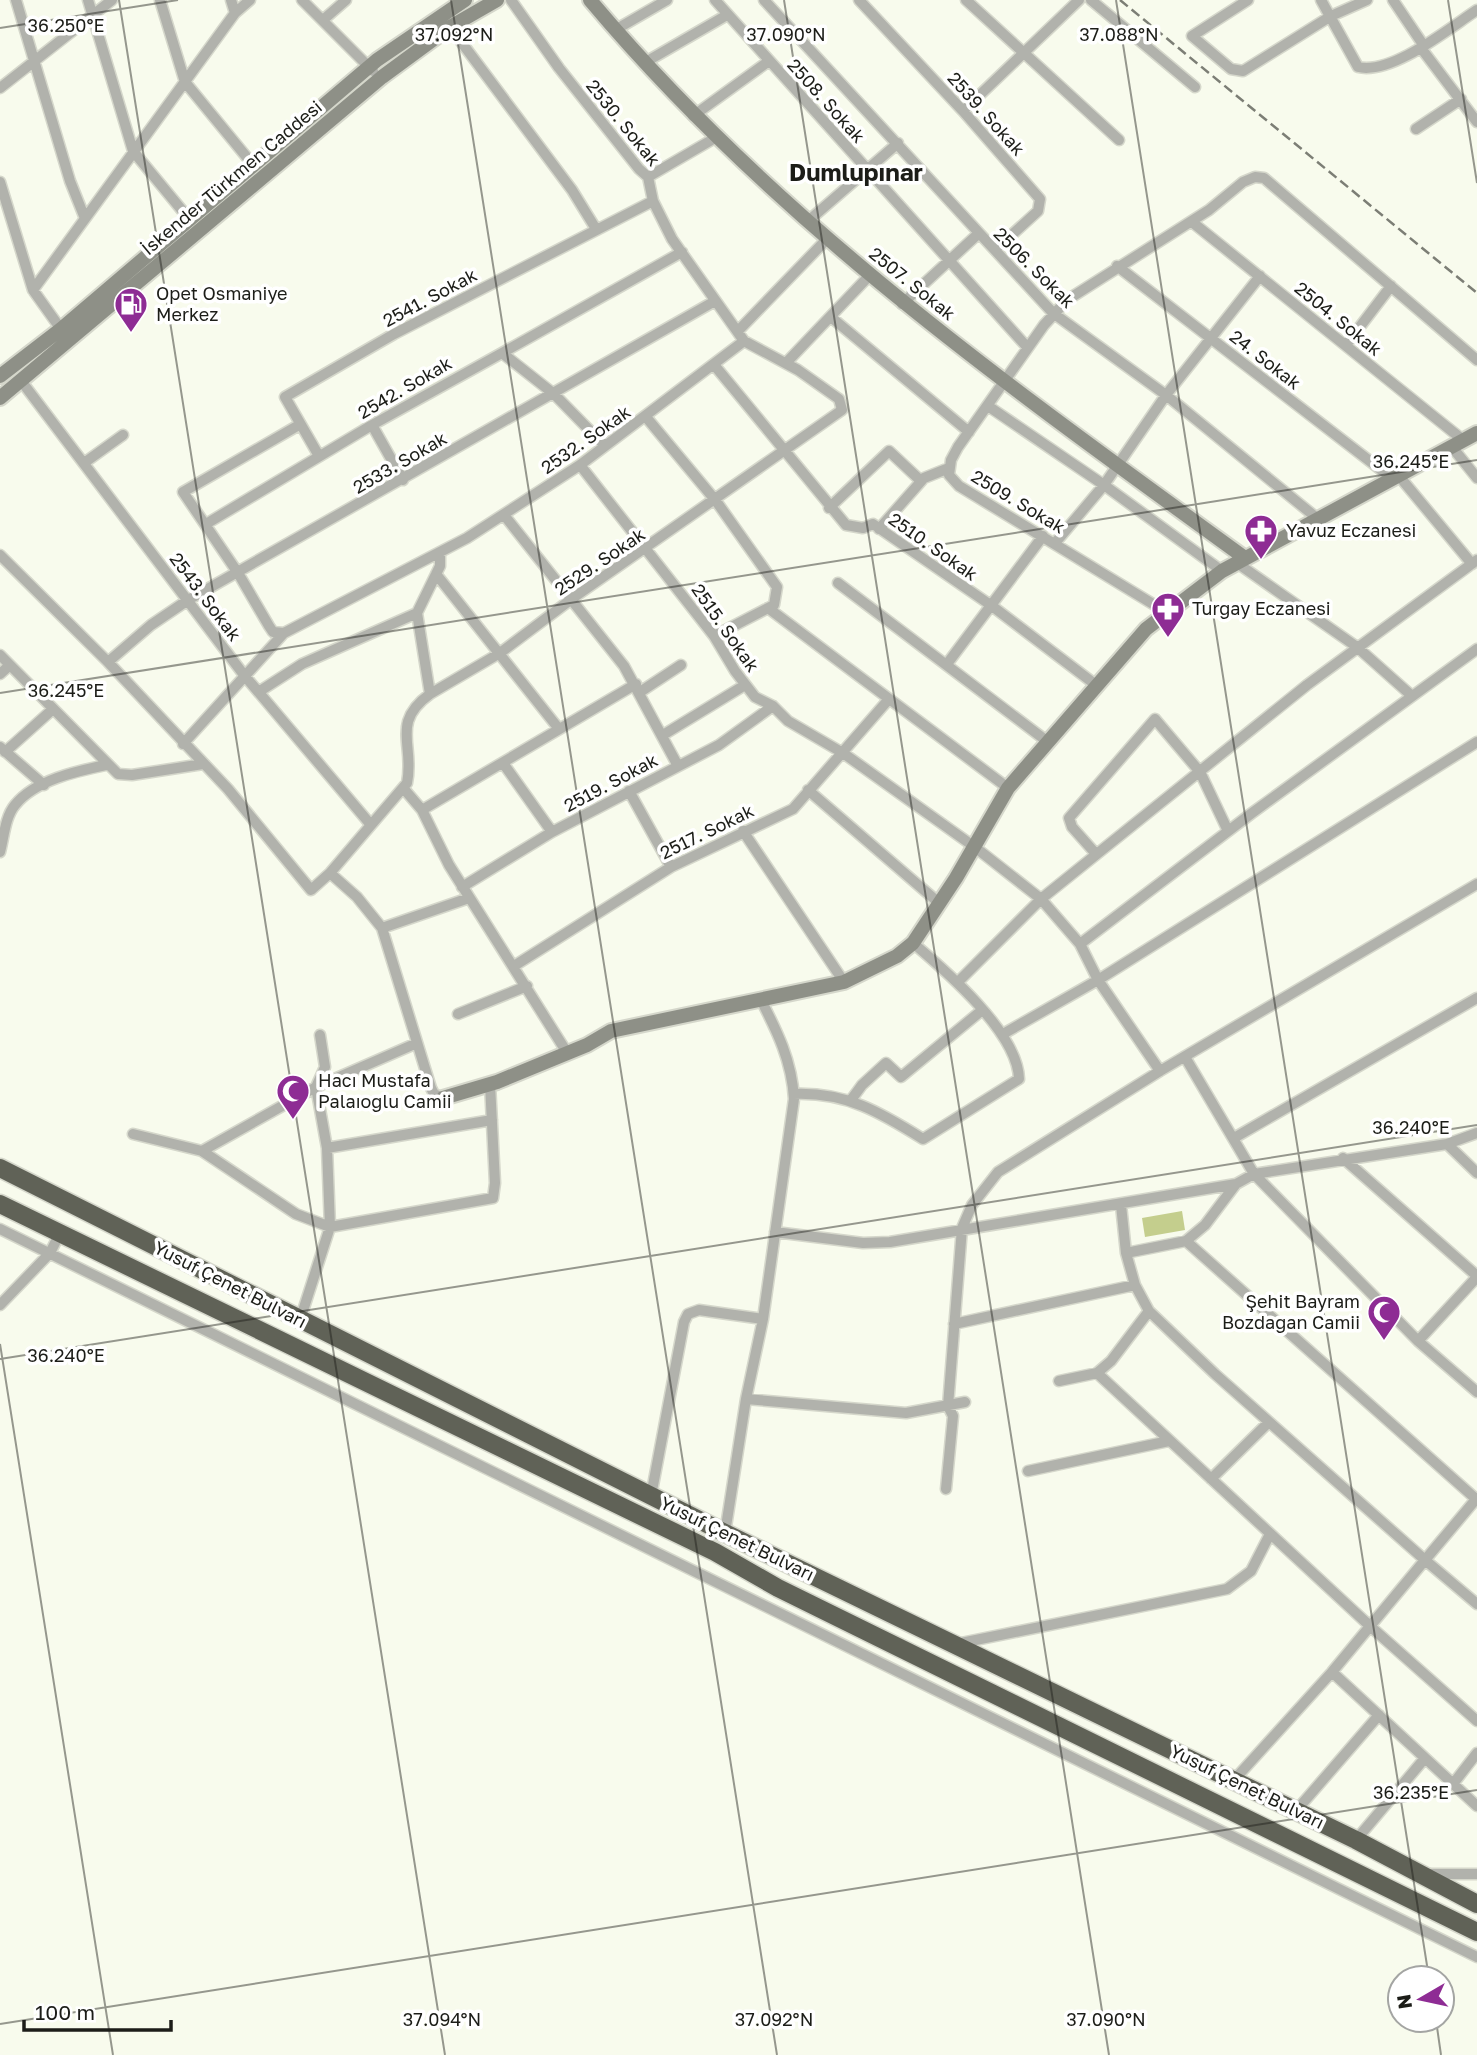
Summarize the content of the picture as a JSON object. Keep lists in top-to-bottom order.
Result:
{
  "streets": {
    "highway": ["Yusuf Çenet Bulvarı"],
    "street": [
      "2508. Sokak",
      "2539. Sokak",
      "2530. Sokak",
      "İskender Türkmen Caddesi",
      "2506. Sokak",
      "2507. Sokak",
      "2541. Sokak",
      "2504. Sokak",
      "24. Sokak",
      "2542. Sokak",
      "2532. Sokak",
      "2533. Sokak",
      "2509. Sokak",
      "2510. Sokak",
      "2529. Sokak",
      "2543. Sokak",
      "2515. Sokak",
      "2519. Sokak",
      "2517. Sokak"
    ]
  },
  "crossings": [
    ["2508. Sokak", "2509. Sokak"],
    ["2539. Sokak", "2506. Sokak"],
    ["2530. Sokak", "2541. Sokak"],
    ["2530. Sokak", "2542. Sokak"],
    ["2530. Sokak", "2532. Sokak"],
    ["2530. Sokak", "2533. Sokak"],
    ["İskender Türkmen Caddesi", "2543. Sokak"],
    ["2506. Sokak", "2509. Sokak"],
    ["2507. Sokak", "2509. Sokak"],
    ["2541. Sokak", "2542. Sokak"],
    ["2532. Sokak", "2510. Sokak"],
    ["2532. Sokak", "2543. Sokak"],
    ["2532. Sokak", "2515. Sokak"],
    ["2533. Sokak", "2543. Sokak"],
    ["2510. Sokak", "2529. Sokak"],
    ["2529. Sokak", "2515. Sokak"],
    ["2515. Sokak", "2519. Sokak"],
    ["2515. Sokak", "2517. Sokak"]
  ],
  "districts": ["Dumlupınar"],
  "places": {
    "fuel station": ["Opet Osmaniye Merkez"],
    "pharmacy": ["Yavuz Eczanesi", "Turgay Eczanesi"],
    "mosque": ["Hacı Mustafa Palaıoğlu Camii", "Şehit Bayram Bozdağan Camii"]
  },
  "scale_bar": "100 m",
  "north": "left",
  "coordinates": [
    "36.250°E",
    "37.092°N",
    "37.090°N",
    "37.088°N",
    "36.245°E",
    "36.240°E",
    "36.235°E",
    "37.094°N"
  ]
}
